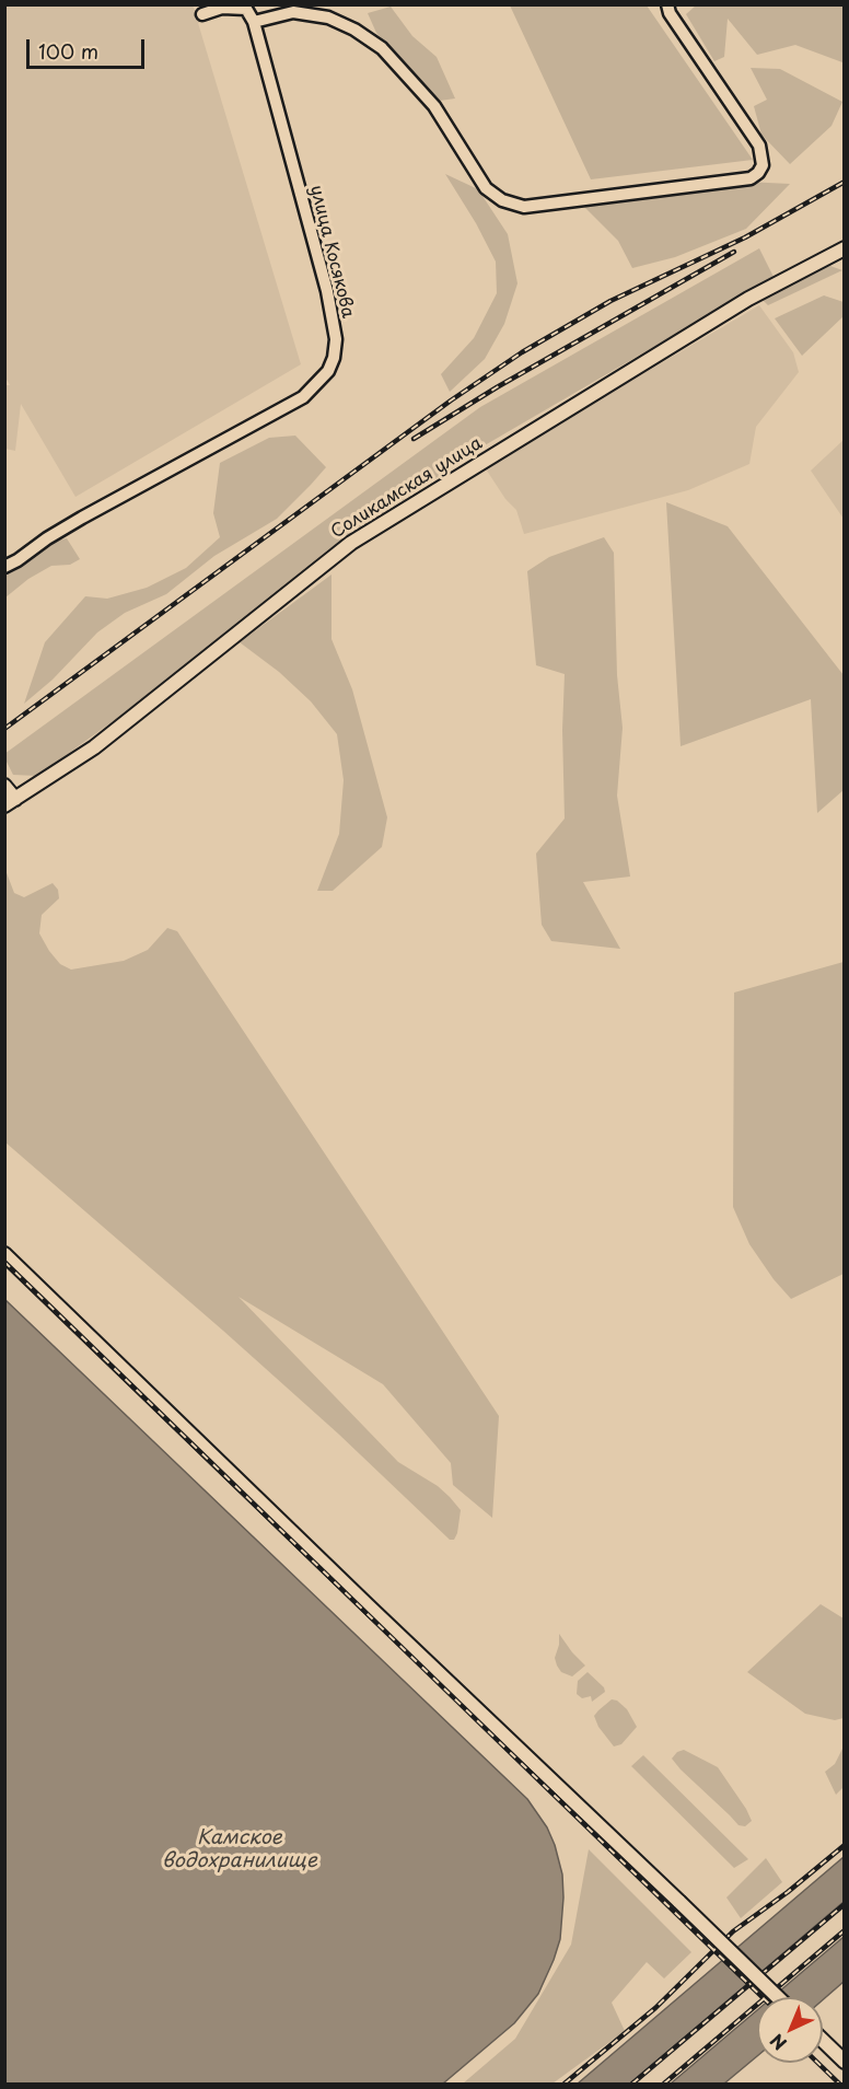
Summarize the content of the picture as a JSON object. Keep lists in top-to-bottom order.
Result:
{
  "streets": {
    "main road": ["Соликамская улица"],
    "street": ["улица Косякова"]
  },
  "water": ["Камское водохранилище"],
  "scale_bar": "100 m",
  "north": "bottom left"
}
